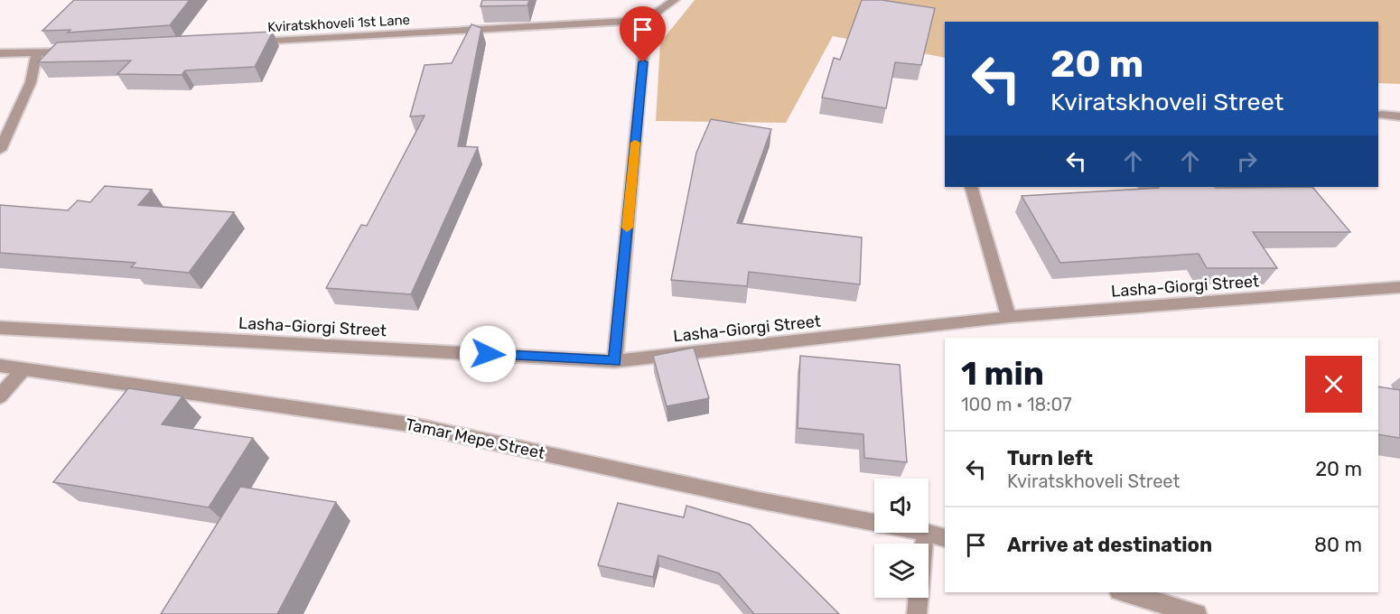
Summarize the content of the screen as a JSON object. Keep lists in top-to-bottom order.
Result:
{
  "streets": {
    "street": ["Kviratskhoveli 1st Lane", "Lasha-Giorgi Street", "Tamar Mepe Street"]
  },
  "page": {
    "turn": ["20 m", "Kviratskhoveli Street"],
    "heading": ["1 min", "100 m · 18:07"],
    "list": [
      {
        "name": "Turn left",
        "note": "Kviratskhoveli Street",
        "value": "20 m"
      },
      {
        "name": "Arrive at destination",
        "value": "80 m"
      }
    ]
  }
}
